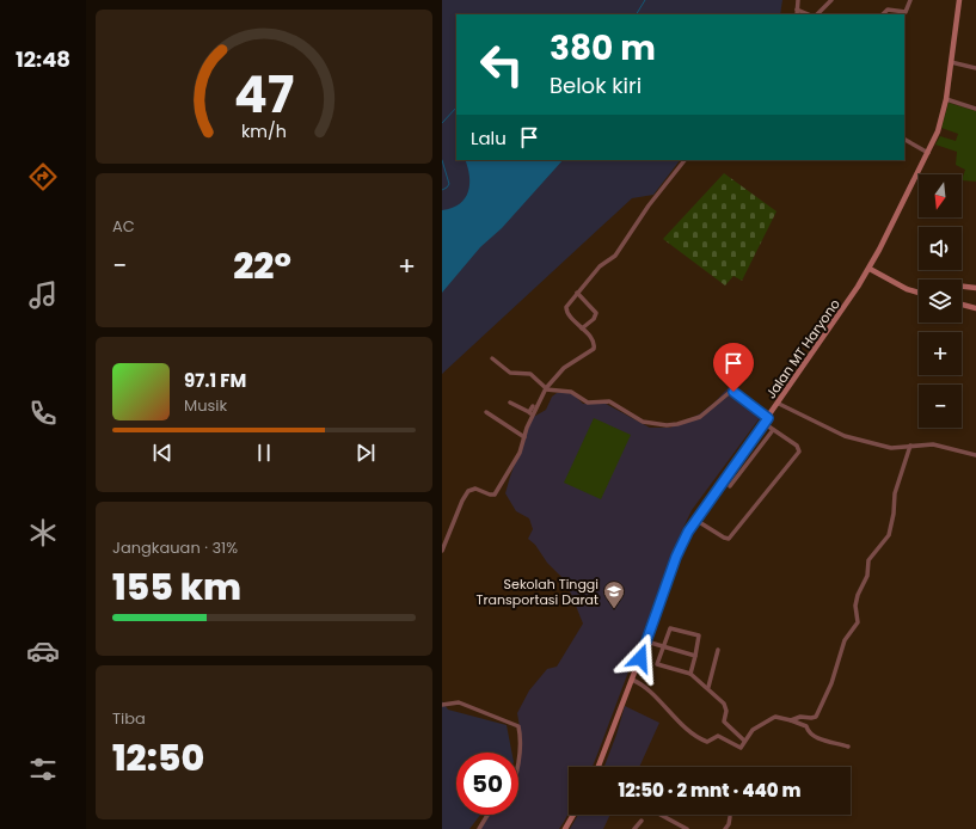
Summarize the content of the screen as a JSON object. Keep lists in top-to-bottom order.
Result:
{
  "streets": {
    "main road": ["Jalan MT Haryono"]
  },
  "places": {
    "school or university": ["Sekolah Tinggi Transportasi Darat"]
  },
  "north": "bottom",
  "page": {
    "tabs": "12:48",
    "turn": ["380 m", "Belok kiri"],
    "then": "Lalu",
    "tile": [
      "AC",
      ["Jangkauan · 31%", "155 km"],
      ["Tiba", "12:50"]
    ],
    "map_buttons": ["+", "−"],
    "heat": ["−", "22°", "+"],
    "song": ["97.1 FM", "Musik"],
    "limit": "50",
    "trip": "12:50 · 2 mnt · 440 m",
    "gauge": ["47", "km/h"]
  }
}
